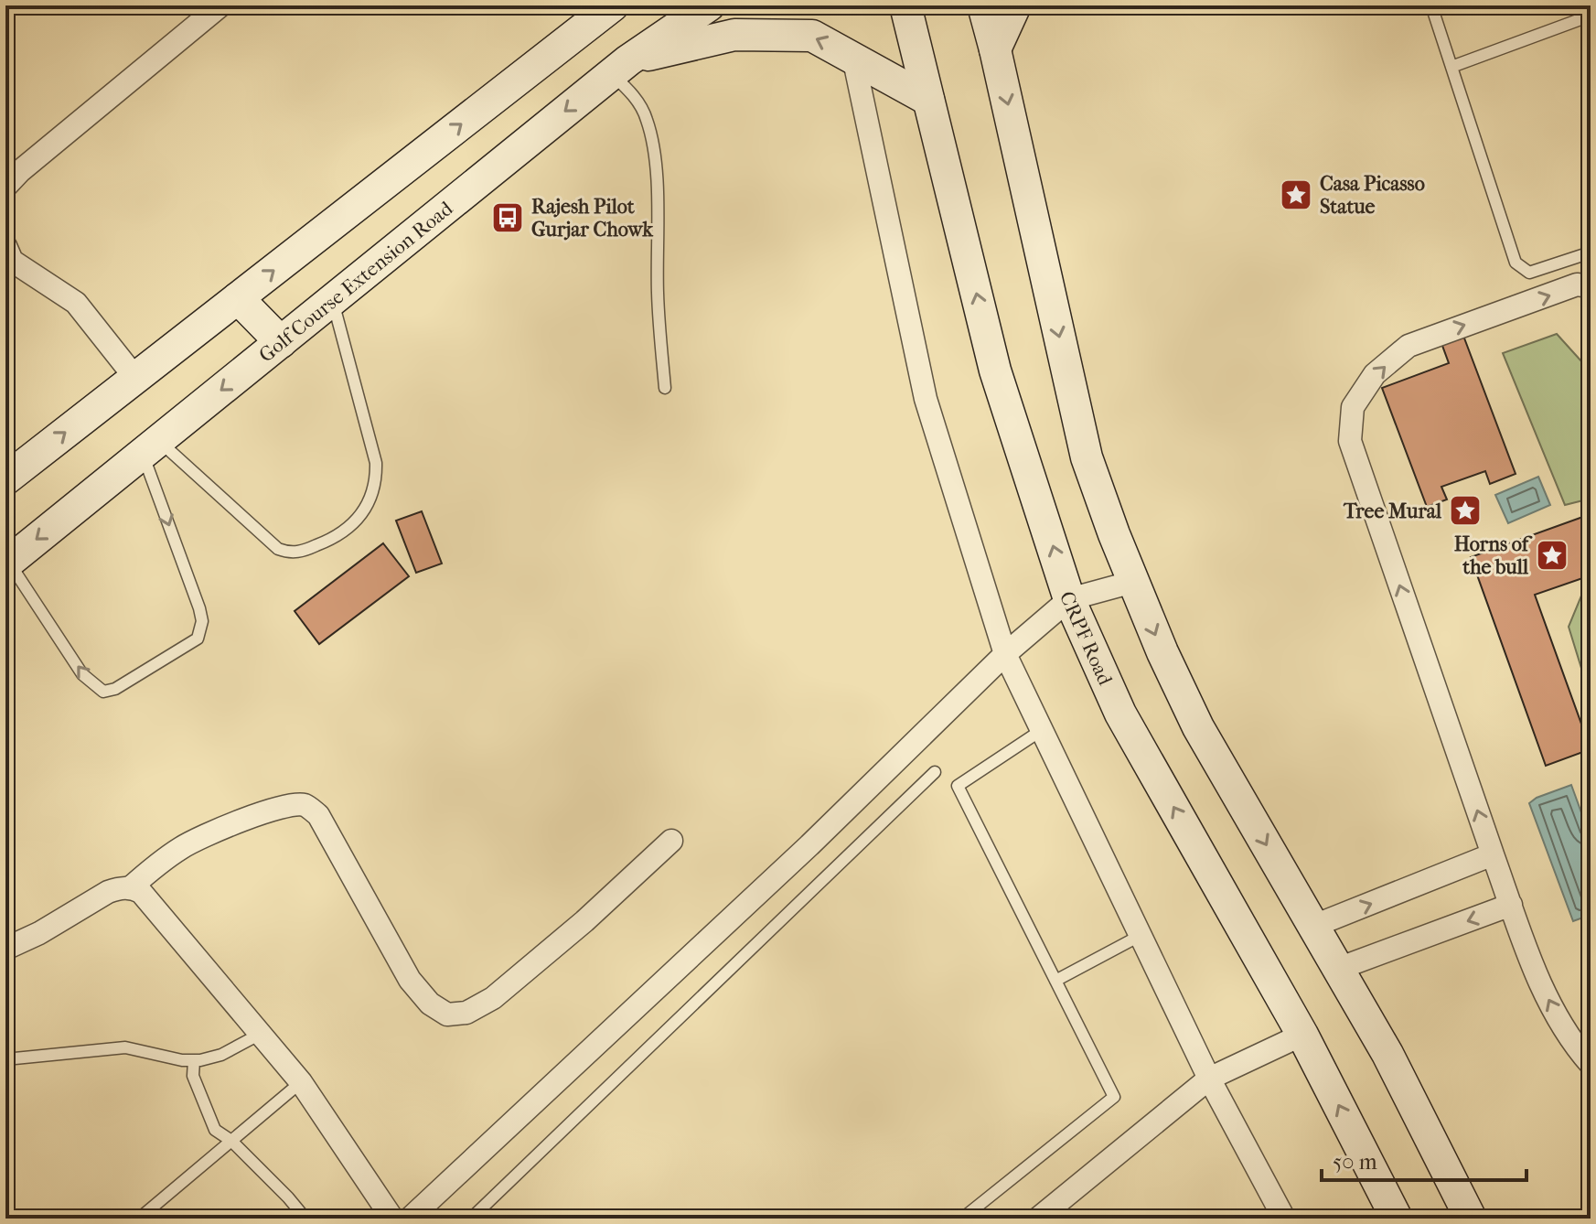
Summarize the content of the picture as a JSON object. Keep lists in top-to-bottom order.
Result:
{
  "streets": {
    "street": ["Golf Course Extension Road", "CRPF Road"]
  },
  "places": {
    "place": ["Casa Picasso Statue", "Tree Mural", "Horns of the bull"],
    "bus stop": ["Rajesh Pilot Gurjar Chowk"]
  },
  "scale_bar": "50 m"
}
